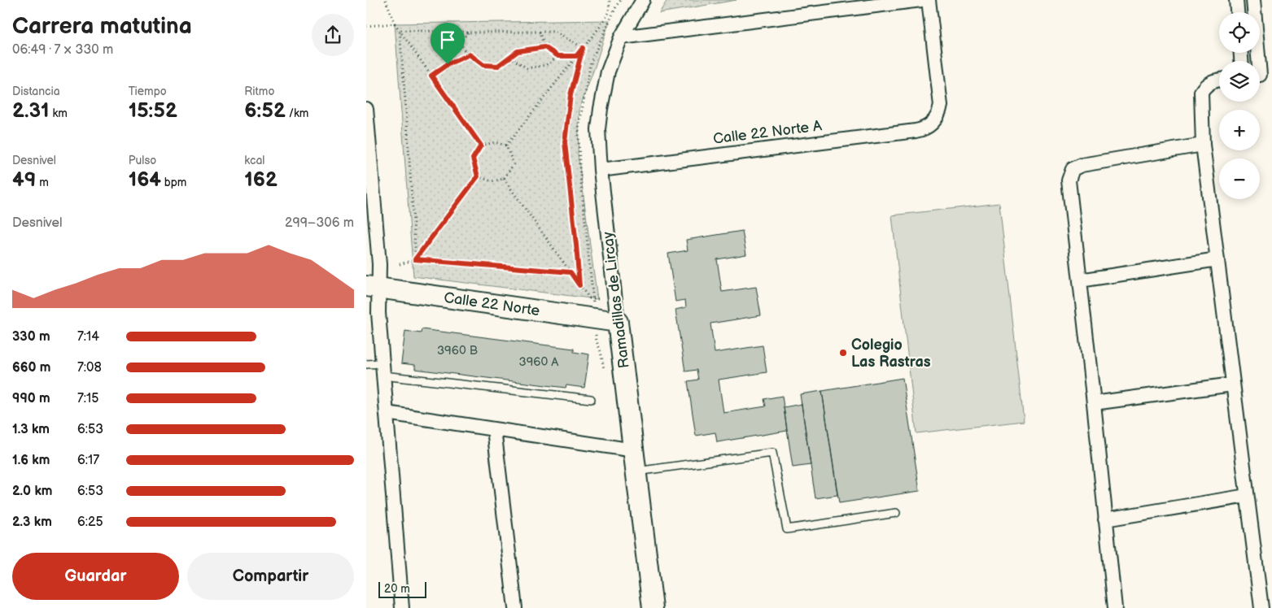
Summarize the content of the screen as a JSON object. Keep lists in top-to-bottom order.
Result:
{
  "streets": {
    "street": ["Calle 22 Norte A", "Ramadillas de Lircay", "Calle 22 Norte"]
  },
  "crossings": [
    ["Calle 22 Norte A", "Ramadillas de Lircay"],
    ["Ramadillas de Lircay", "Calle 22 Norte"]
  ],
  "places": ["Colegio Las Rastras"],
  "house_numbers": ["3960 B", "3960 A"],
  "scale_bar": "20 m",
  "page": {
    "heading": ["Carrera matutina", "06:49 · 7 × 330 m"],
    "map_buttons": ["+", "−"],
    "stats": [
      ["Distancia", "2.31 km"],
      ["Tiempo", "15:52"],
      ["Ritmo", "6:52 /km"],
      ["Desnivel", "49 m"],
      ["Pulso", "164 bpm"],
      ["kcal", "162"]
    ],
    "chart": ["Desnivel", "299–306 m"],
    "list": [
      {
        "name": "330 m",
        "note": "7:14"
      },
      {
        "name": "660 m",
        "note": "7:08"
      },
      {
        "name": "990 m",
        "note": "7:15"
      },
      {
        "name": "1.3 km",
        "note": "6:53"
      },
      {
        "name": "1.6 km",
        "note": "6:17"
      },
      {
        "name": "2.0 km",
        "note": "6:53"
      },
      {
        "name": "2.3 km",
        "note": "6:25"
      }
    ],
    "buttons": ["Guardar", "Compartir"],
    "scale": "20 m"
  }
}
